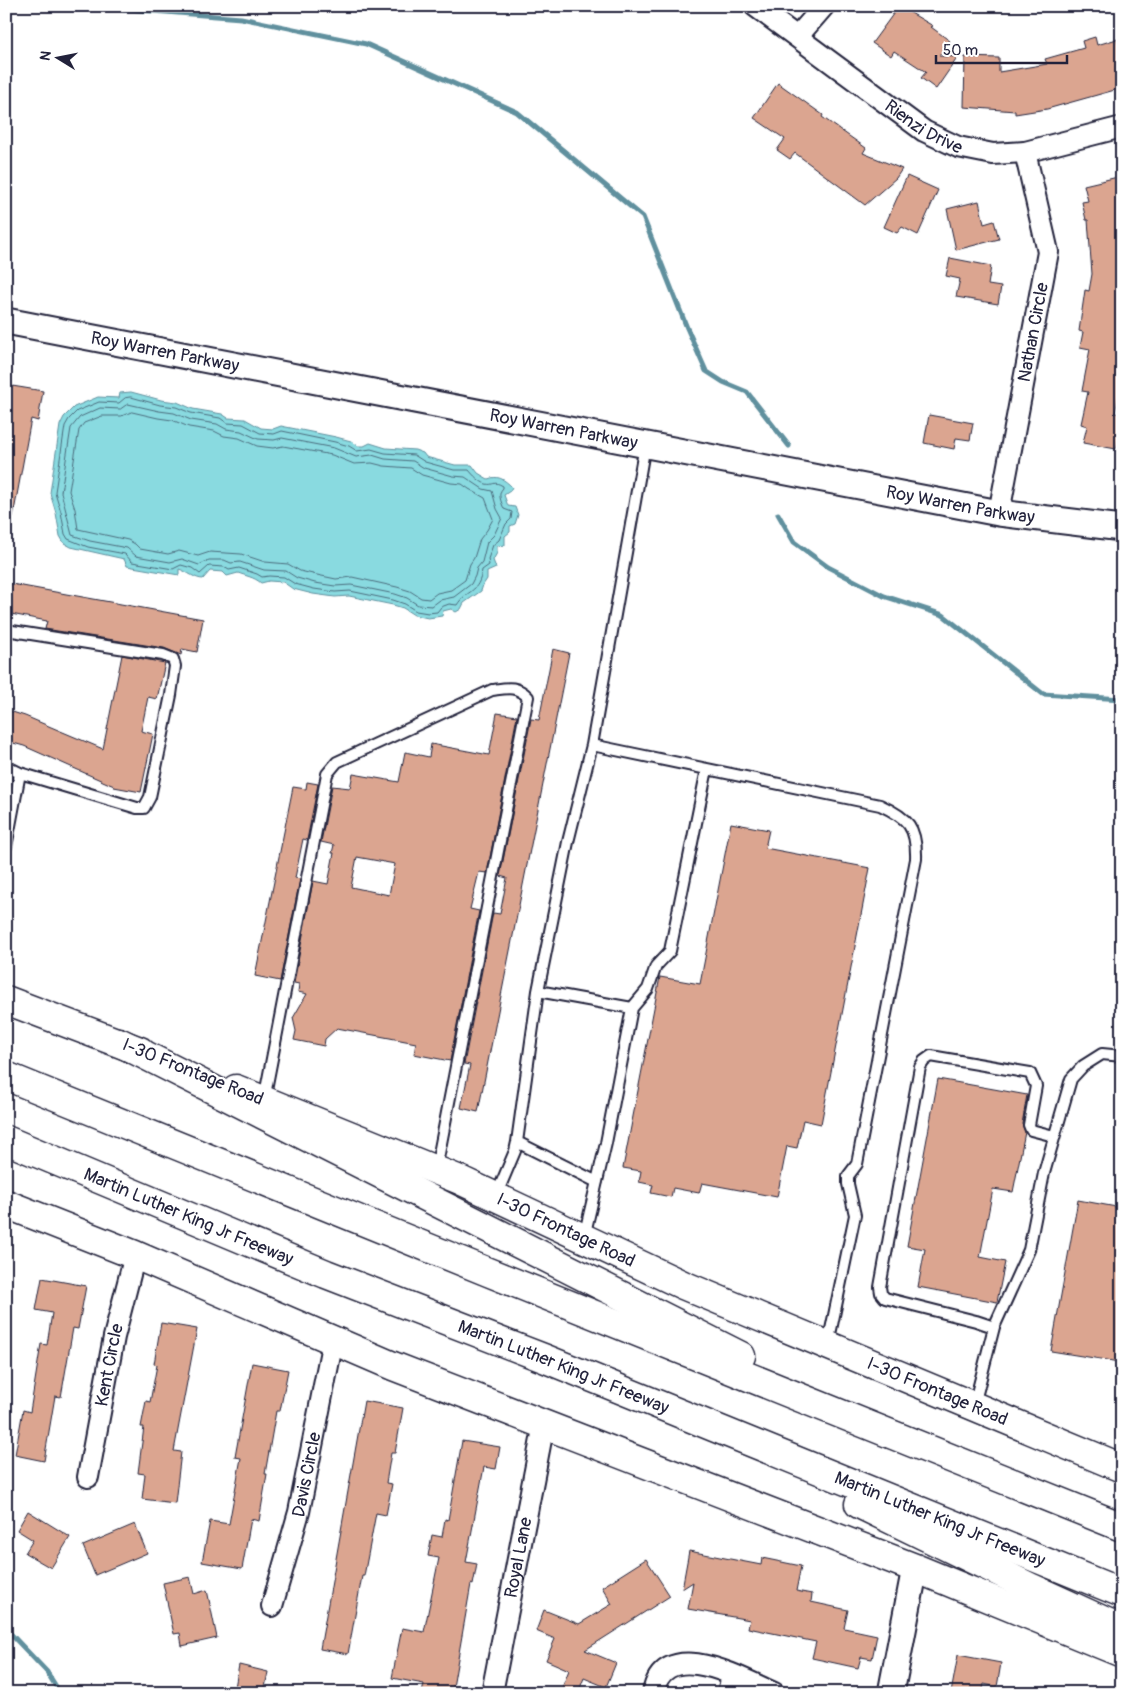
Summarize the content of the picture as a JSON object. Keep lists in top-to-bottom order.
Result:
{
  "streets": {
    "main road": ["I-30 Frontage Road", "Martin Luther King Jr Freeway"],
    "street": [
      "Rienzi Drive",
      "Nathan Circle",
      "Roy Warren Parkway",
      "Kent Circle",
      "Davis Circle",
      "Royal Lane"
    ]
  },
  "crossings": [
    ["Rienzi Drive", "Nathan Circle"],
    ["Nathan Circle", "Roy Warren Parkway"]
  ],
  "scale_bar": "50 m",
  "north": "left"
}
